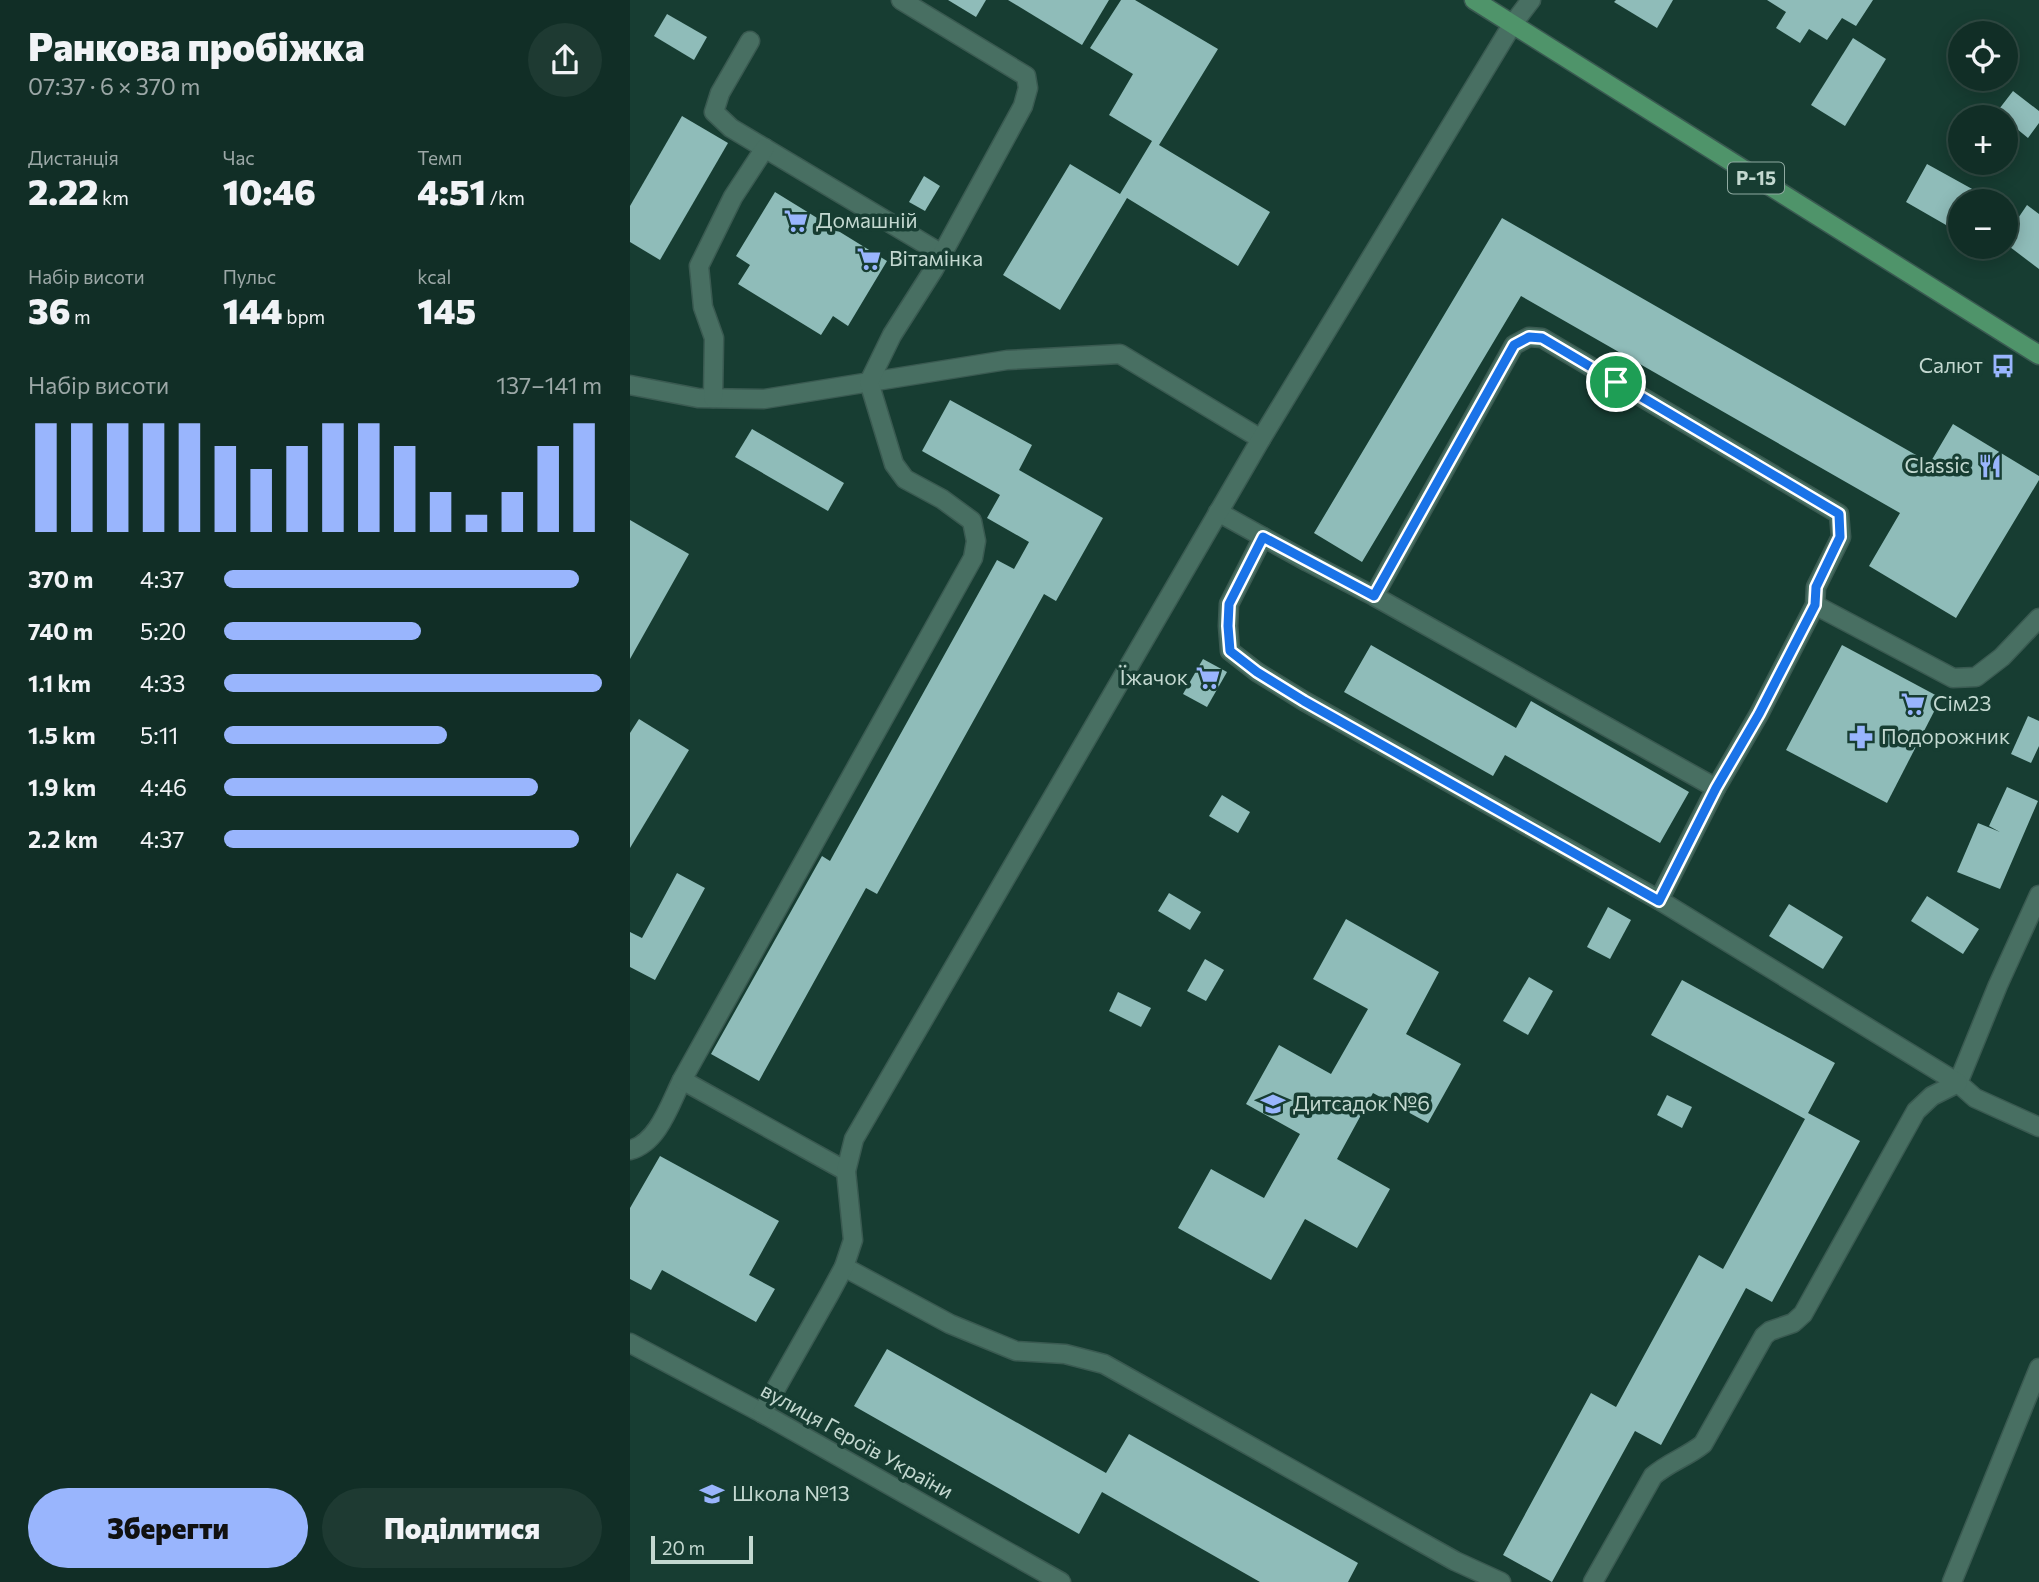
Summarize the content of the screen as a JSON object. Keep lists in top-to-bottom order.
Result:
{
  "streets": {
    "main road": ["Р-15"],
    "street": ["вулиця Героїв України"]
  },
  "places": {
    "supermarket": [
      "Домашній",
      "Вітамінка",
      "Їжачок",
      "Сім23"
    ],
    "bus stop": ["Салют"],
    "restaurant": ["Classic"],
    "pharmacy": ["Подорожник"],
    "school or university": ["Дитсадок №6", "Школа №13"]
  },
  "scale_bar": "20 m",
  "page": {
    "heading": ["Ранкова пробіжка", "07:37 · 6 × 370 m"],
    "map_buttons": ["+", "−"],
    "stats": [
      ["Дистанція", "2.22 km"],
      ["Час", "10:46"],
      ["Темп", "4:51 /km"],
      ["Набір висоти", "36 m"],
      ["Пульс", "144 bpm"],
      ["kcal", "145"]
    ],
    "chart": ["Набір висоти", "137–141 m"],
    "list": [
      {
        "name": "370 m",
        "note": "4:37"
      },
      {
        "name": "740 m",
        "note": "5:20"
      },
      {
        "name": "1.1 km",
        "note": "4:33"
      },
      {
        "name": "1.5 km",
        "note": "5:11"
      },
      {
        "name": "1.9 km",
        "note": "4:46"
      },
      {
        "name": "2.2 km",
        "note": "4:37"
      }
    ],
    "buttons": ["Зберегти", "Поділитися"],
    "scale": "20 m"
  }
}
